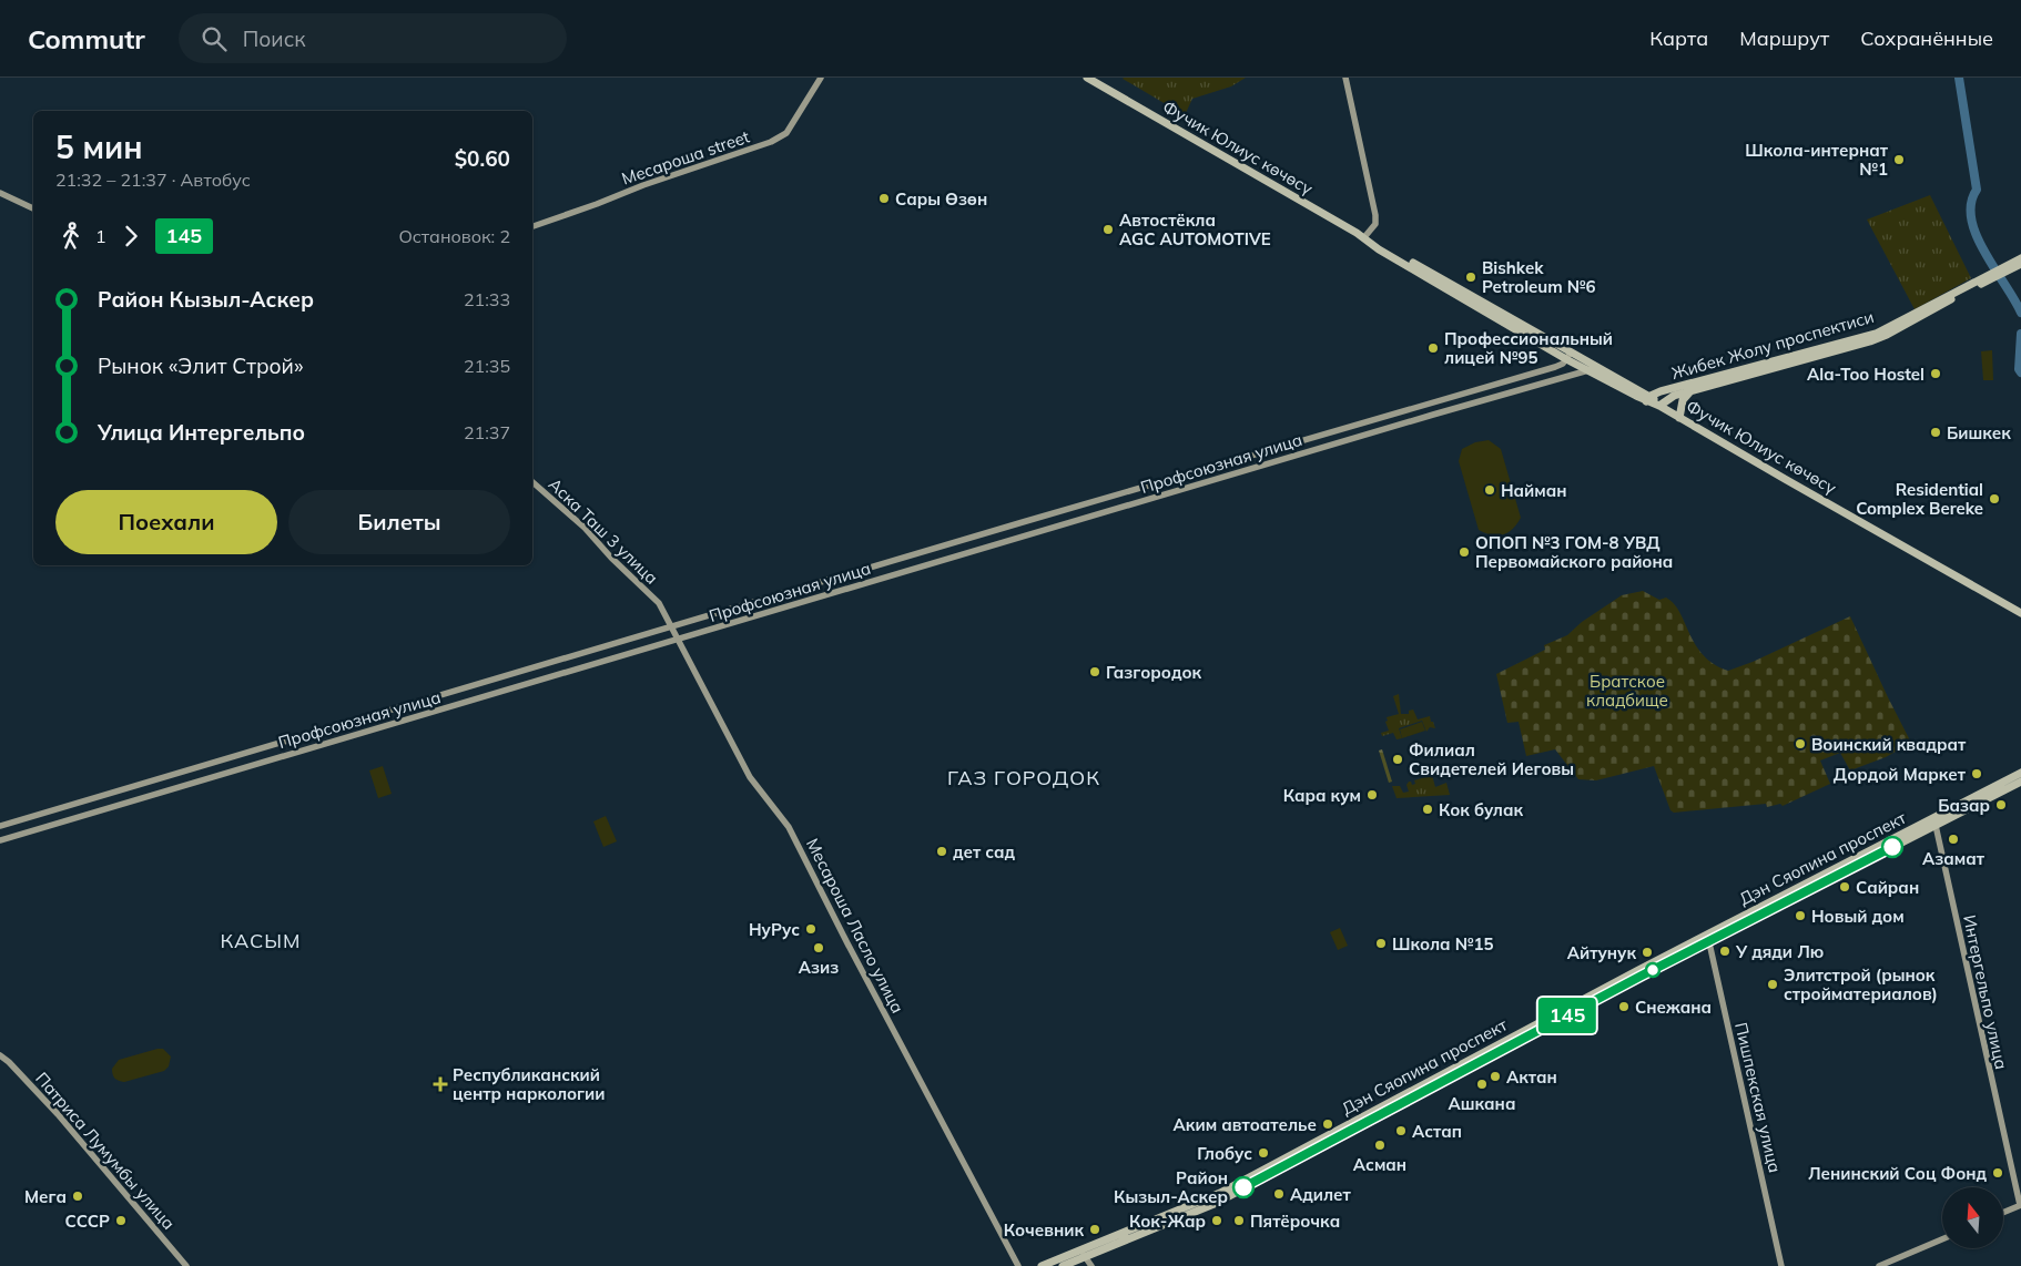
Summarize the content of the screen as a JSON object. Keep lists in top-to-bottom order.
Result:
{
  "streets": {
    "main road": ["Фучик Юлиус көчөсү", "Жибек Жолу проспектиси", "Дэн Сяопина проспект"],
    "street": [
      "Месароша street",
      "Профсоюзная улица",
      "Аска Таш 3 улица",
      "Месароша Ласло улица",
      "Интергельпо улица",
      "Пишпекская улица",
      "Патриса Лумумбы улица"
    ]
  },
  "crossings": [
    ["Фучик Юлиус көчөсү", "Жибек Жолу проспектиси"],
    ["Фучик Юлиус көчөсү", "Профсоюзная улица"],
    ["Профсоюзная улица", "Месароша Ласло улица"],
    ["Аска Таш 3 улица", "Месароша Ласло улица"],
    ["Дэн Сяопина проспект", "Интергельпо улица"],
    ["Дэн Сяопина проспект", "Пишпекская улица"]
  ],
  "districts": ["ГАЗ ГОРОДОК", "КАСЫМ"],
  "parks": ["Братское кладбище"],
  "places": {
    "other": [
      "Школа-интернат №1",
      "Сары Өзөн",
      "Автостёкла AGC AUTOMOTIVE",
      "Bishkek Petroleum №6",
      "Профессиональный лицей №95",
      "Ala-Too Hostel",
      "Бишкек",
      "Найман",
      "Residential Complex Bereke",
      "ОПОП №3 ГОМ-8 УВД Первомайского района",
      "Газгородок",
      "Воинский квадрат",
      "Филиал Свидетелей Иеговы",
      "Дордой Маркет",
      "Кара кум",
      "Базар",
      "Кок булак",
      "Азамат",
      "дет сад",
      "Сайран",
      "Новый дом",
      "НуРус",
      "Школа №15",
      "Азиз",
      "У дяди Лю",
      "Айтунук",
      "Элитстрой (рынок стройматериалов)",
      "Снежана",
      "Актан",
      "Ашкана",
      "Аким автоателье",
      "Астап",
      "Асман",
      "Глобус",
      "Ленинский Соц Фонд",
      "Район Кызыл-Аскер",
      "Адилет",
      "Мега",
      "СССР",
      "Кок-Жар",
      "Пятёрочка",
      "Кочевник"
    ],
    "health": ["Республиканский центр наркологии"]
  },
  "lines": ["bus line 145"],
  "north": "top",
  "page": {
    "header": "Commutr",
    "search": "Поиск",
    "nav": ["Карта", "Маршрут", "Сохранённые"],
    "on_map": "145",
    "heading": ["5 мин", "21:32 – 21:37 · Автобус", "$0.60"],
    "legs": ["1", "145", "Остановок: 2"],
    "list": [
      {
        "name": "Район Кызыл-Аскер",
        "value": "21:33"
      },
      {
        "name": "Рынок «Элит Строй»",
        "value": "21:35"
      },
      {
        "name": "Улица Интергельпо",
        "value": "21:37"
      }
    ],
    "buttons": ["Поехали", "Билеты"]
  }
}
